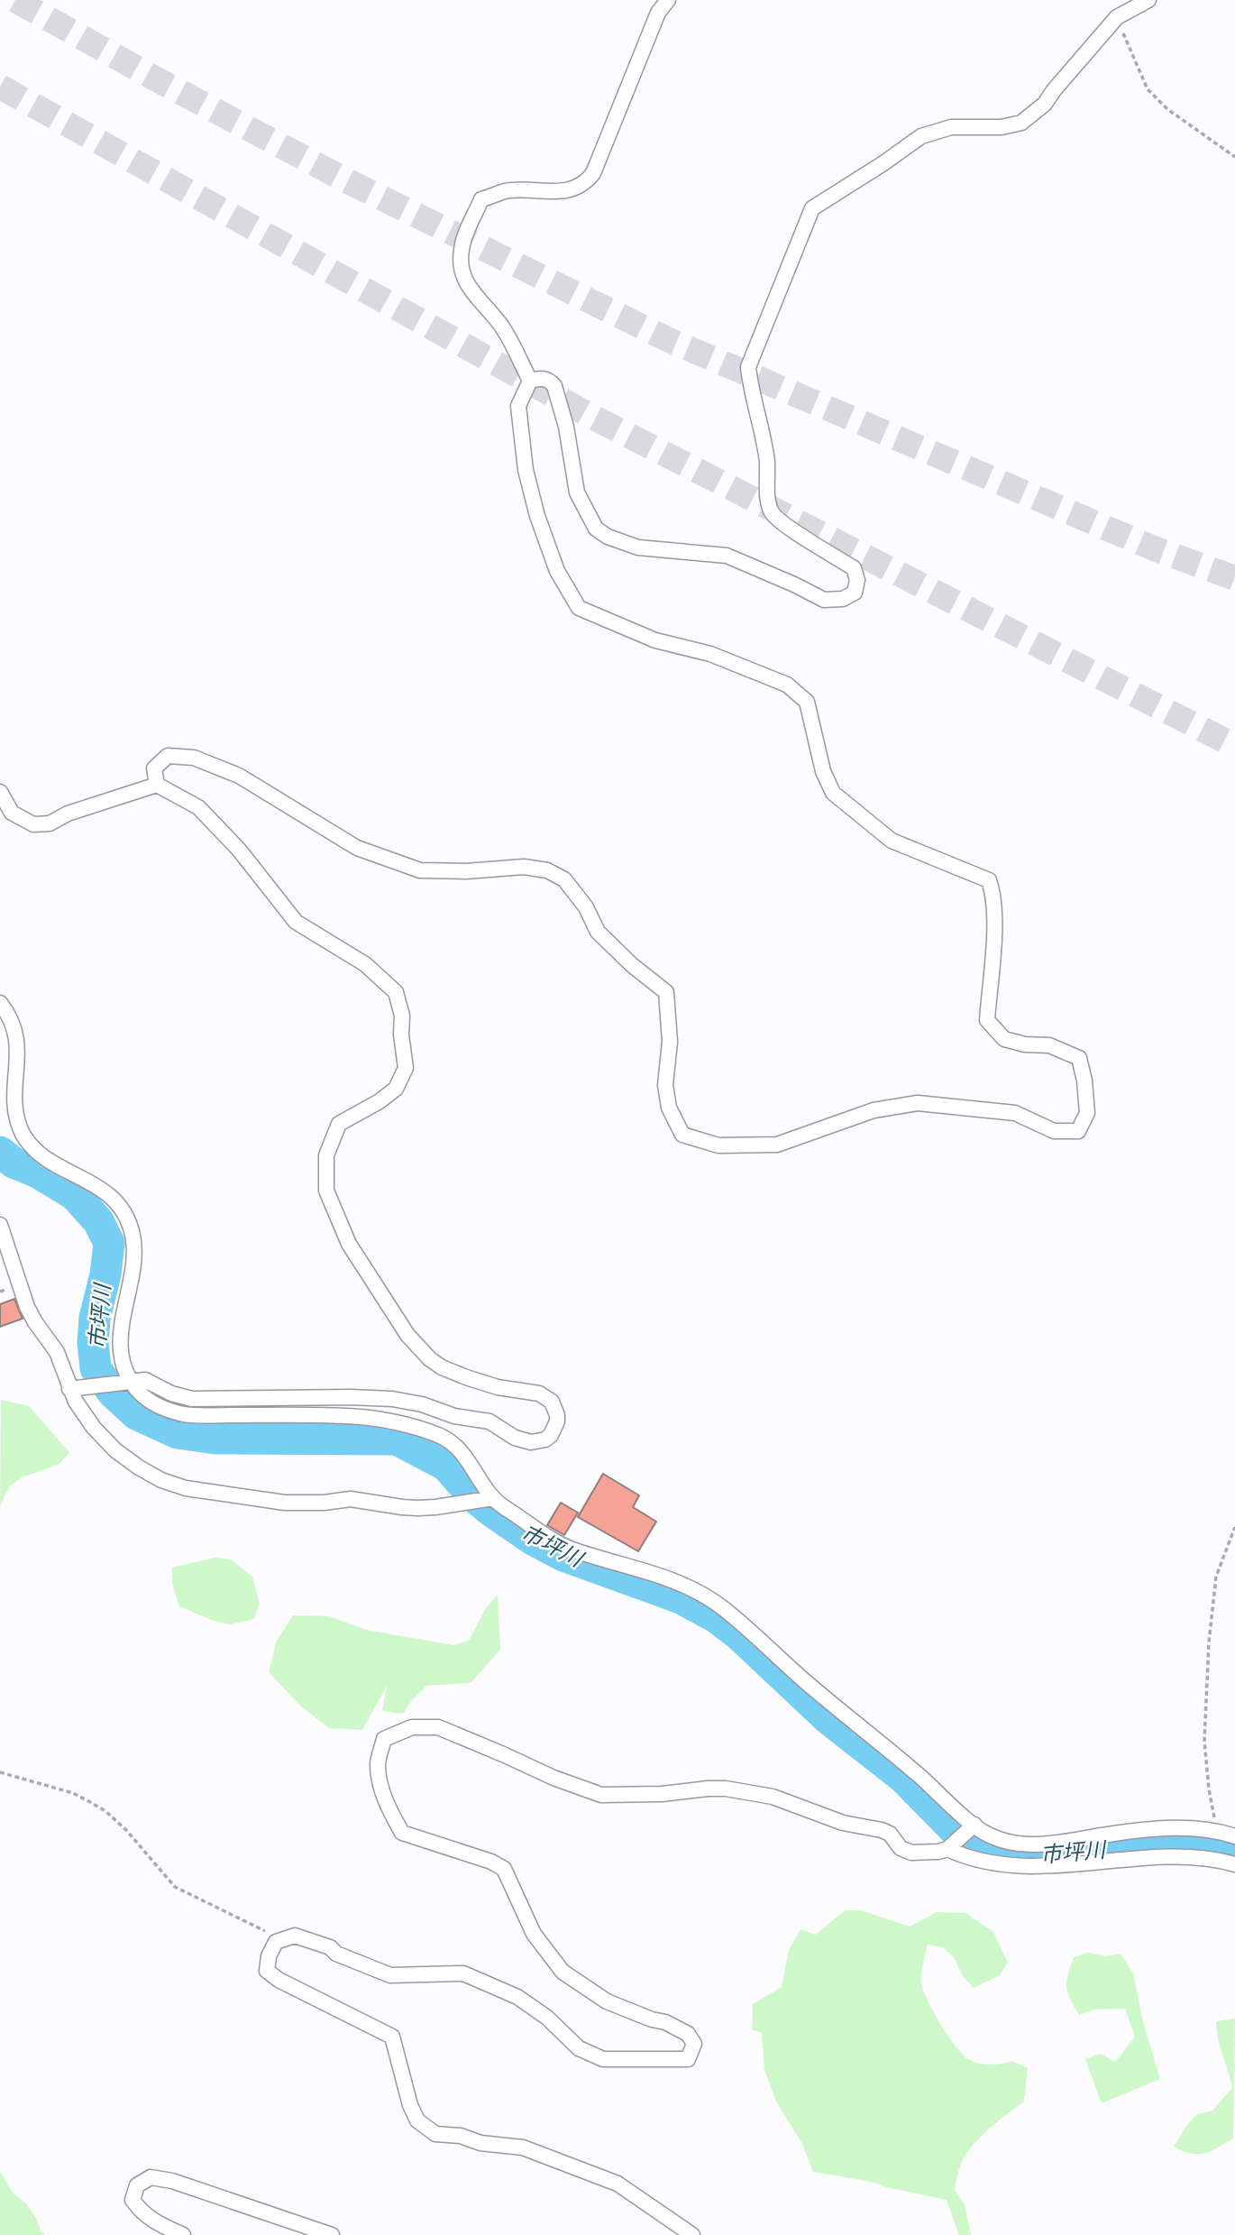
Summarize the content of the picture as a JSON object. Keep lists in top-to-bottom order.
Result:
{
  "water": ["市坪川"]
}
